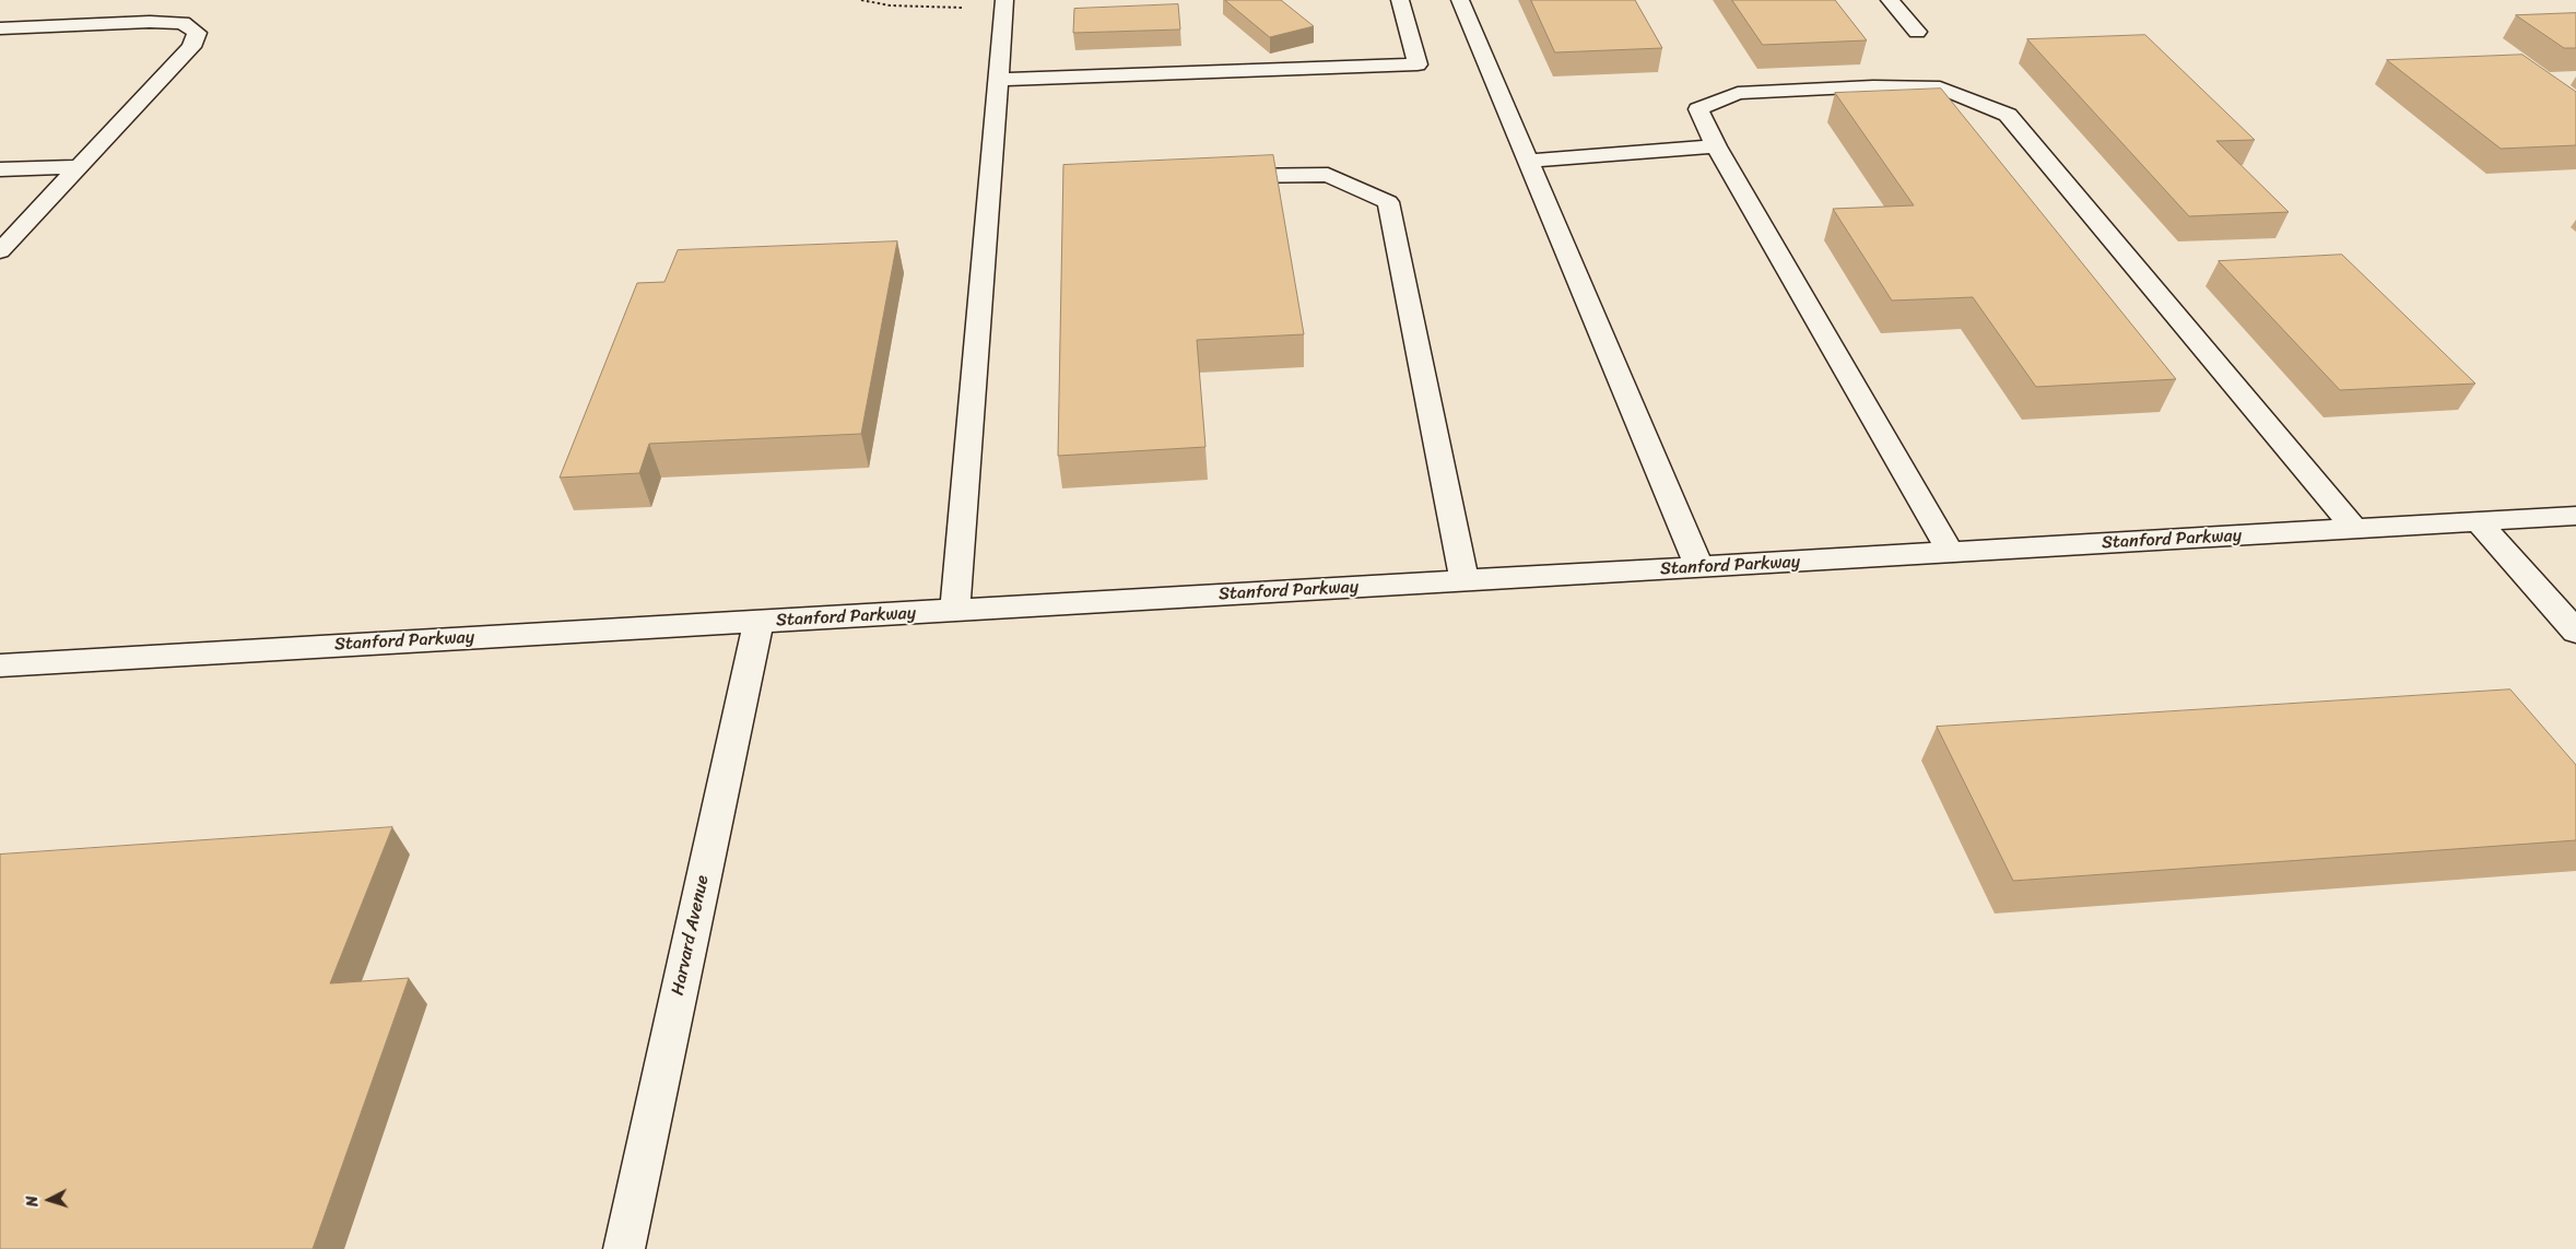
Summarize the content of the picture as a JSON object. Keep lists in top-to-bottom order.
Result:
{
  "streets": {
    "street": ["Stanford Parkway", "Harvard Avenue"]
  },
  "crossings": [
    ["Stanford Parkway", "Harvard Avenue"]
  ],
  "north": "left"
}
